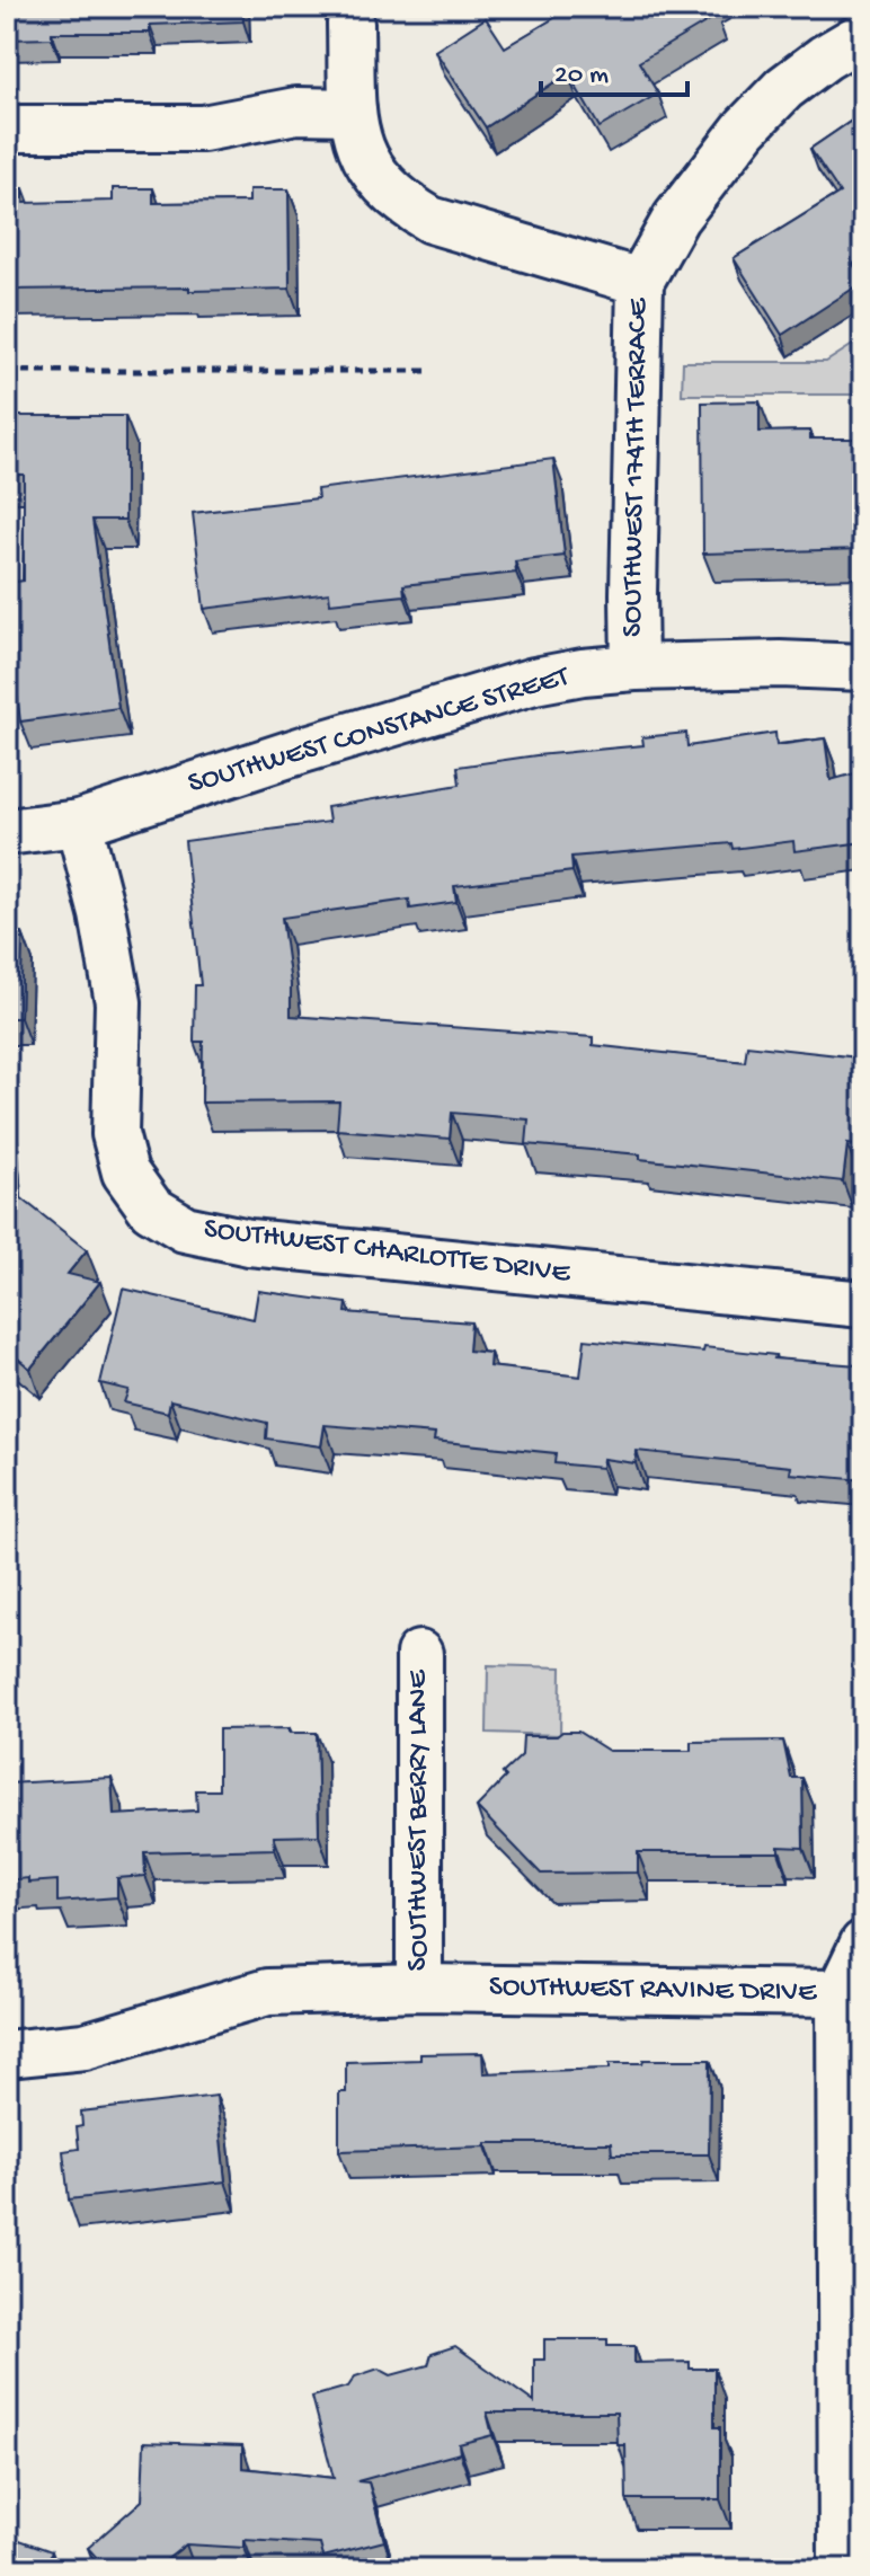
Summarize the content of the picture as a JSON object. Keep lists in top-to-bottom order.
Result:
{
  "streets": {
    "street": [
      "SOUTHWEST 174TH TERRACE",
      "SOUTHWEST CONSTANCE STREET",
      "SOUTHWEST CHARLOTTE DRIVE",
      "SOUTHWEST BERRY LANE",
      "SOUTHWEST RAVINE DRIVE"
    ]
  },
  "crossings": [
    ["SOUTHWEST 174TH TERRACE", "SOUTHWEST CONSTANCE STREET"],
    ["SOUTHWEST CONSTANCE STREET", "SOUTHWEST CHARLOTTE DRIVE"],
    ["SOUTHWEST BERRY LANE", "SOUTHWEST RAVINE DRIVE"]
  ],
  "scale_bar": "20 m"
}
